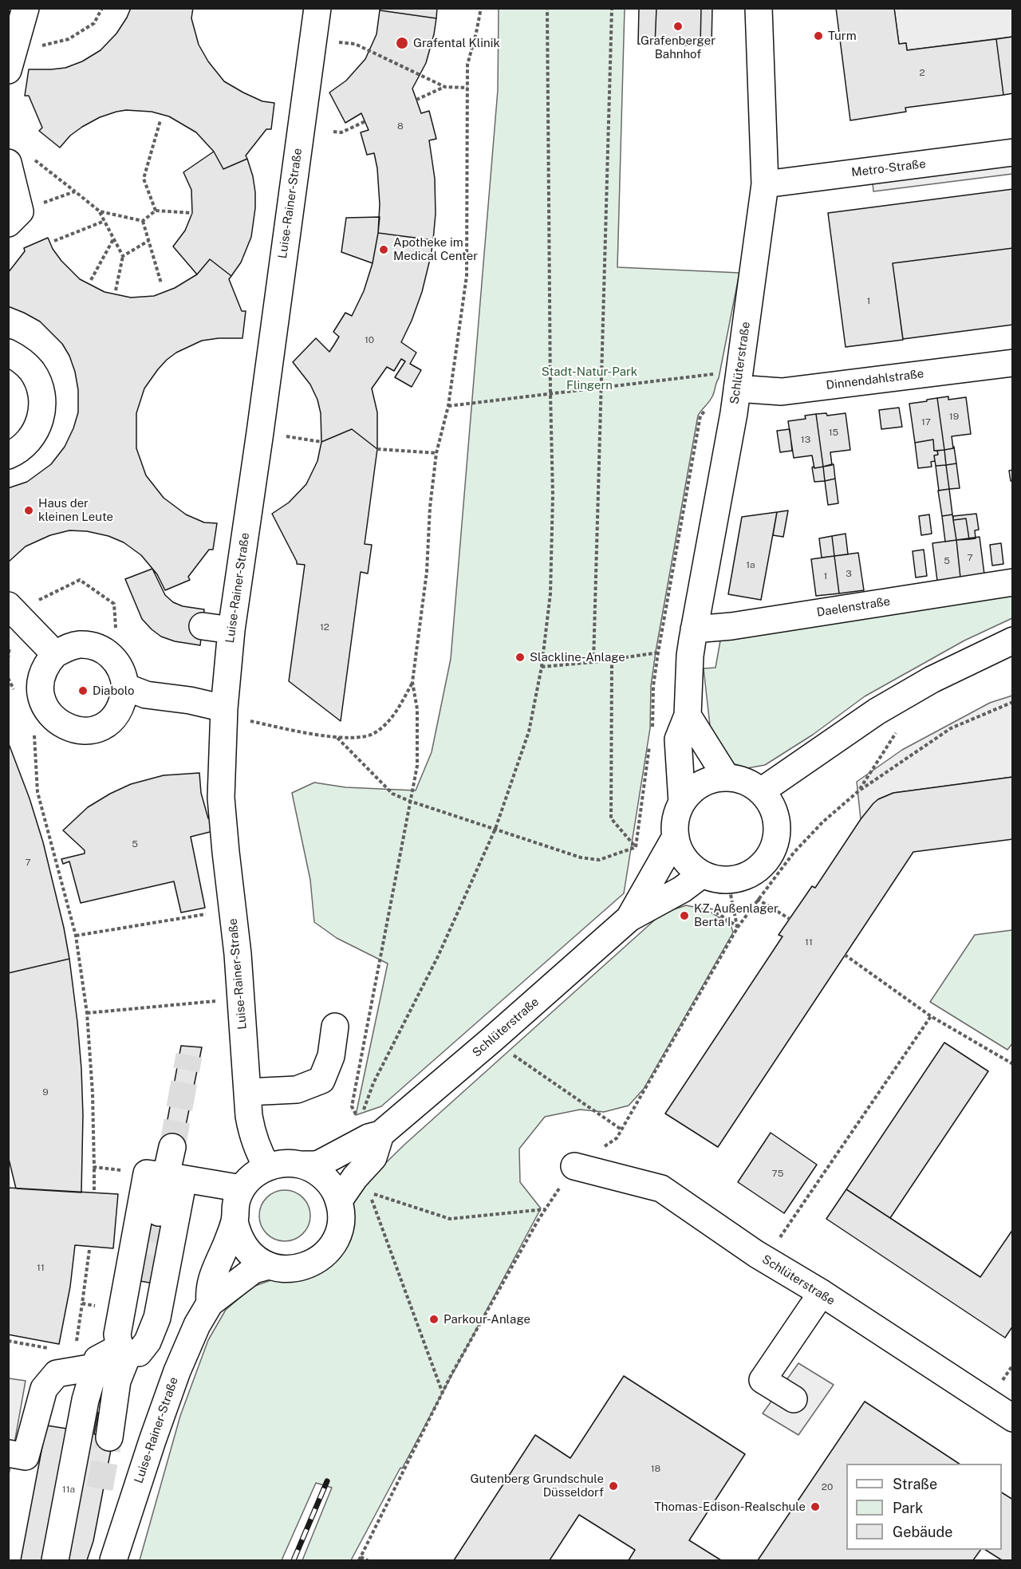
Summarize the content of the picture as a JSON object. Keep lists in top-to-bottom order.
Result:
{
  "streets": {
    "street": [
      "Metro-Straße",
      "Luise-Rainer-Straße",
      "Schlüterstraße",
      "Dinnendahlstraße",
      "Daelenstraße"
    ]
  },
  "crossings": [
    ["Metro-Straße", "Schlüterstraße"],
    ["Luise-Rainer-Straße", "Schlüterstraße"],
    ["Schlüterstraße", "Dinnendahlstraße"],
    ["Schlüterstraße", "Daelenstraße"]
  ],
  "parks": ["Stadt-Natur-Park Flingern"],
  "places": [
    "Grafenberger Bahnhof",
    "Turm",
    "Grafental Klinik",
    "Apotheke im Medical Center",
    "Haus der kleinen Leute",
    "Slackline-Anlage",
    "Diabolo",
    "KZ-Außenlager Berta I",
    "Parkour-Anlage",
    "Gutenberg Grundschule Düsseldorf",
    "Thomas-Edison-Realschule"
  ],
  "house_numbers": [
    "2",
    "8",
    "1",
    "10",
    "19",
    "17",
    "15",
    "13",
    "7",
    "5",
    "1a",
    "3",
    "1",
    "12",
    "5",
    "7",
    "11",
    "9",
    "75",
    "11",
    "18",
    "20",
    "11a"
  ],
  "legend": ["Straße", "Park", "Gebäude"]
}
